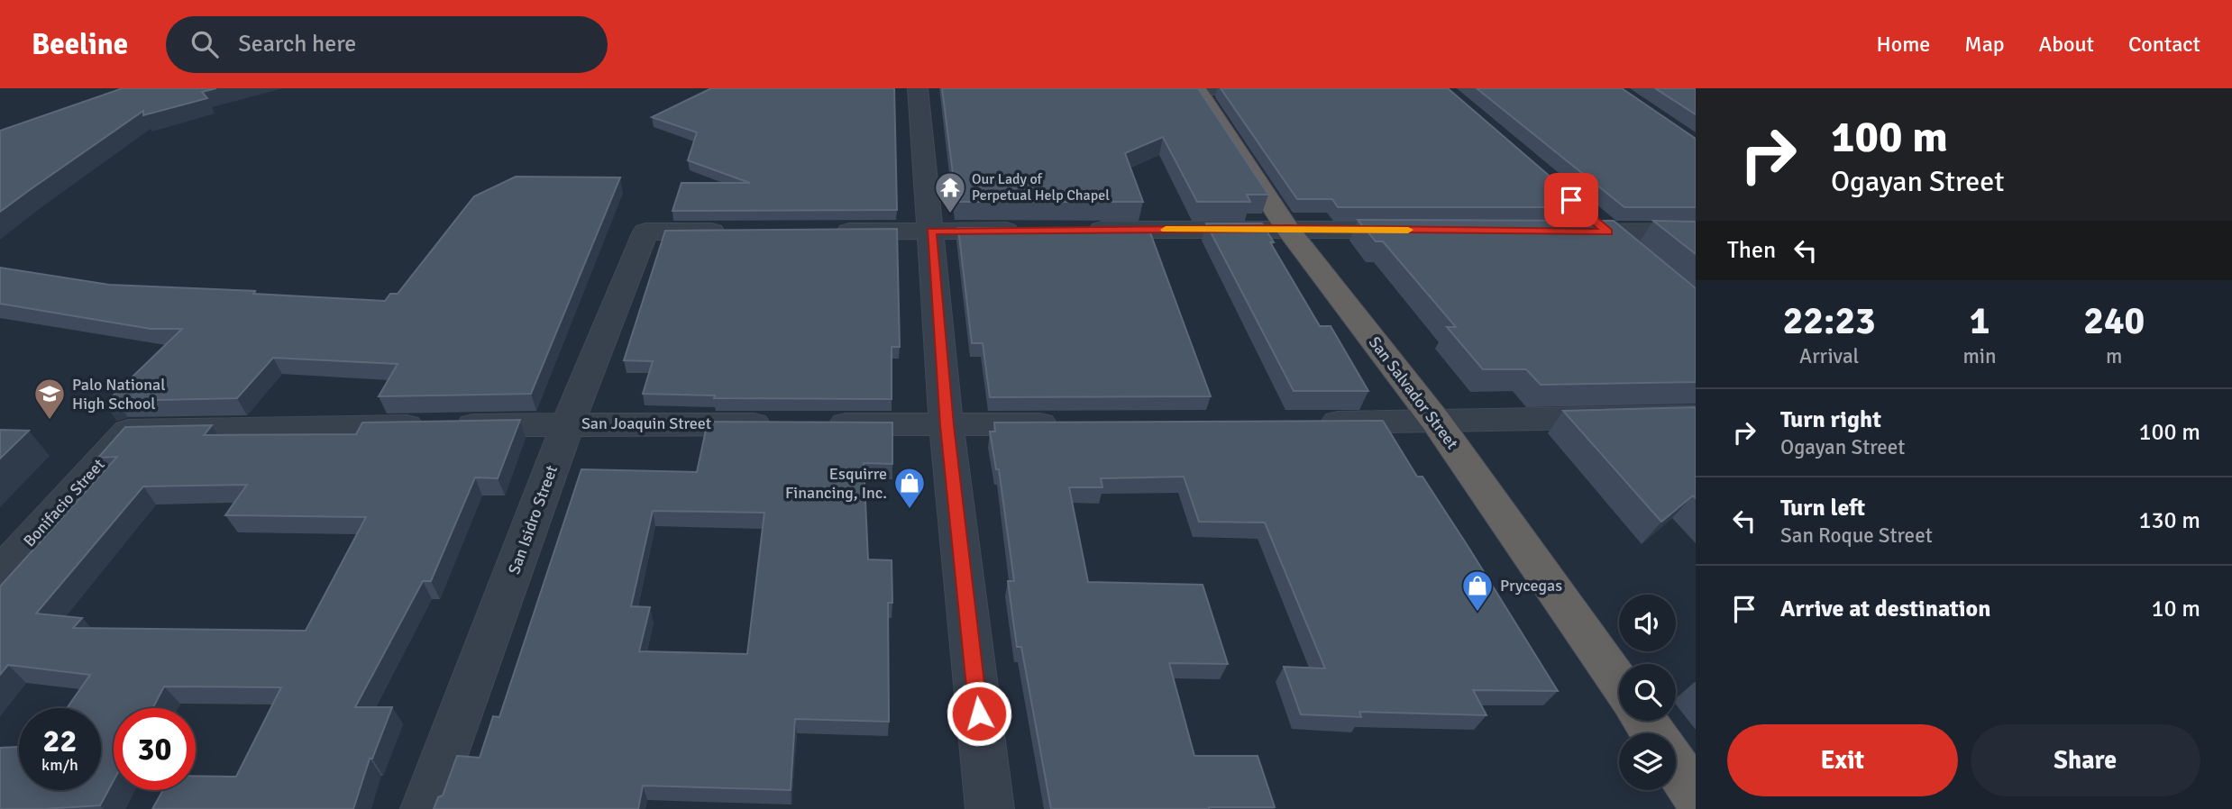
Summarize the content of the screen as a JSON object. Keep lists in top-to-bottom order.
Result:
{
  "streets": {
    "highway": ["San Salvador Street"],
    "street": ["San Joaquin Street", "Bonifacio Street", "San Isidro Street"]
  },
  "crossings": [
    ["San Joaquin Street", "Bonifacio Street"],
    ["San Joaquin Street", "San Isidro Street"]
  ],
  "places": {
    "temple": ["Our Lady of Perpetual Help Chapel"],
    "school or university": ["Palo National High School"],
    "shop": ["Esquirre Financing, Inc.", "Prycegas"]
  },
  "page": {
    "header": "Beeline",
    "search": "Search here",
    "nav": [
      "Home",
      "Map",
      "About",
      "Contact"
    ],
    "turn": ["100 m", "Ogayan Street"],
    "then": "Then",
    "eta": [
      "22:23",
      "Arrival",
      "1",
      "min",
      "240",
      "m"
    ],
    "list": [
      {
        "name": "Turn right",
        "note": "Ogayan Street",
        "value": "100 m"
      },
      {
        "name": "Turn left",
        "note": "San Roque Street",
        "value": "130 m"
      },
      {
        "name": "Arrive at destination",
        "value": "10 m"
      }
    ],
    "speed": "22 km/h",
    "limit": "30",
    "buttons": ["Exit", "Share"]
  }
}
